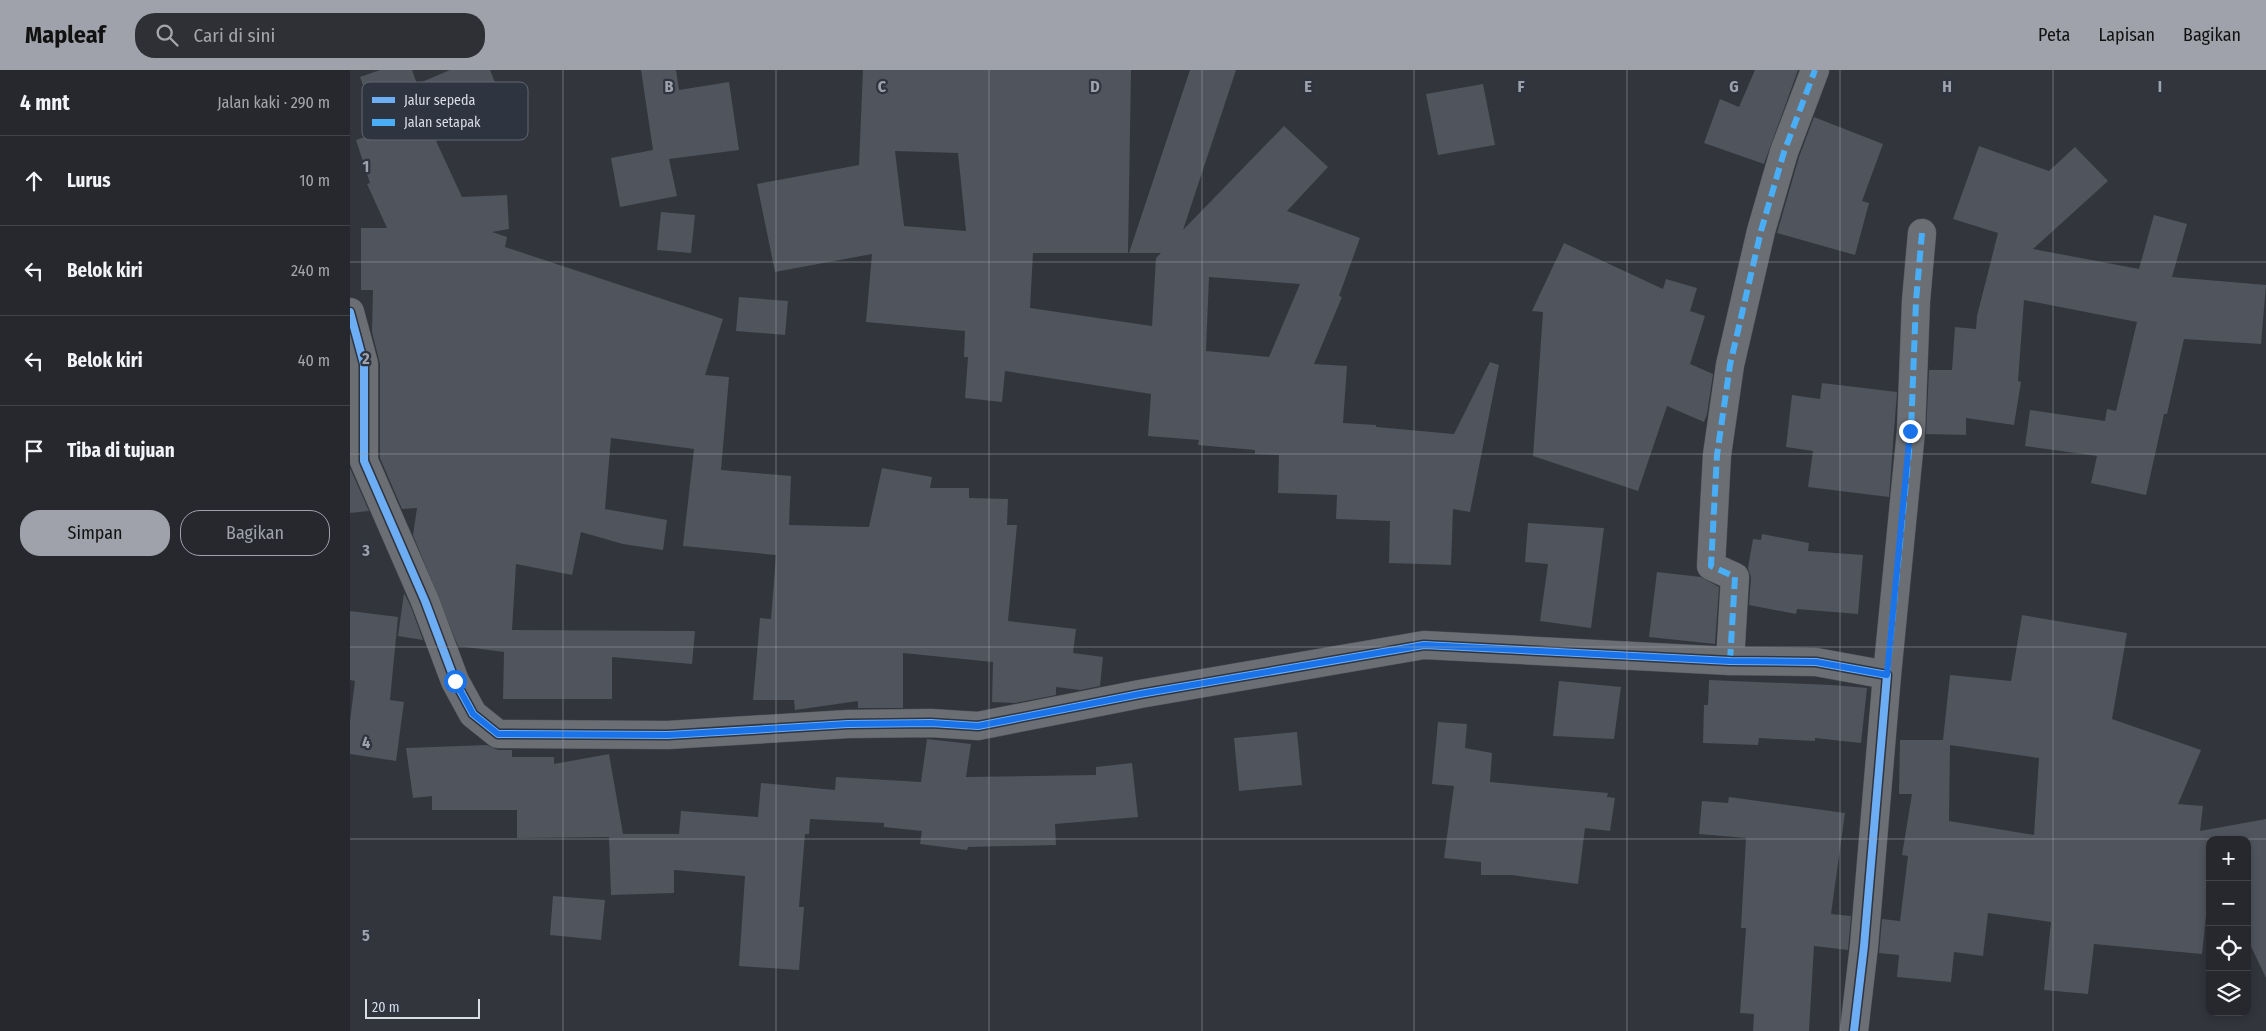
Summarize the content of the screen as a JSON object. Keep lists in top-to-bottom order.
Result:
{
  "legend": ["Jalur sepeda", "Jalan setapak"],
  "scale_bar": "20 m",
  "page": {
    "header": "Mapleaf",
    "search": "Cari di sini",
    "nav": ["Peta", "Lapisan", "Bagikan"],
    "heading": ["4 mnt", "Jalan kaki · 290 m"],
    "list": [
      ["Lurus", "10 m"],
      ["Belok kiri", "240 m"],
      ["Belok kiri", "40 m"],
      "Tiba di tujuan"
    ],
    "buttons": ["Simpan", "Bagikan"],
    "map_buttons": ["+", "−"],
    "scale": "20 m"
  },
  "grid": {
    "columns": [
      "B",
      "C",
      "D",
      "E",
      "F",
      "G",
      "H",
      "I"
    ],
    "rows": [
      "1",
      "2",
      "3",
      "4",
      "5"
    ]
  }
}
